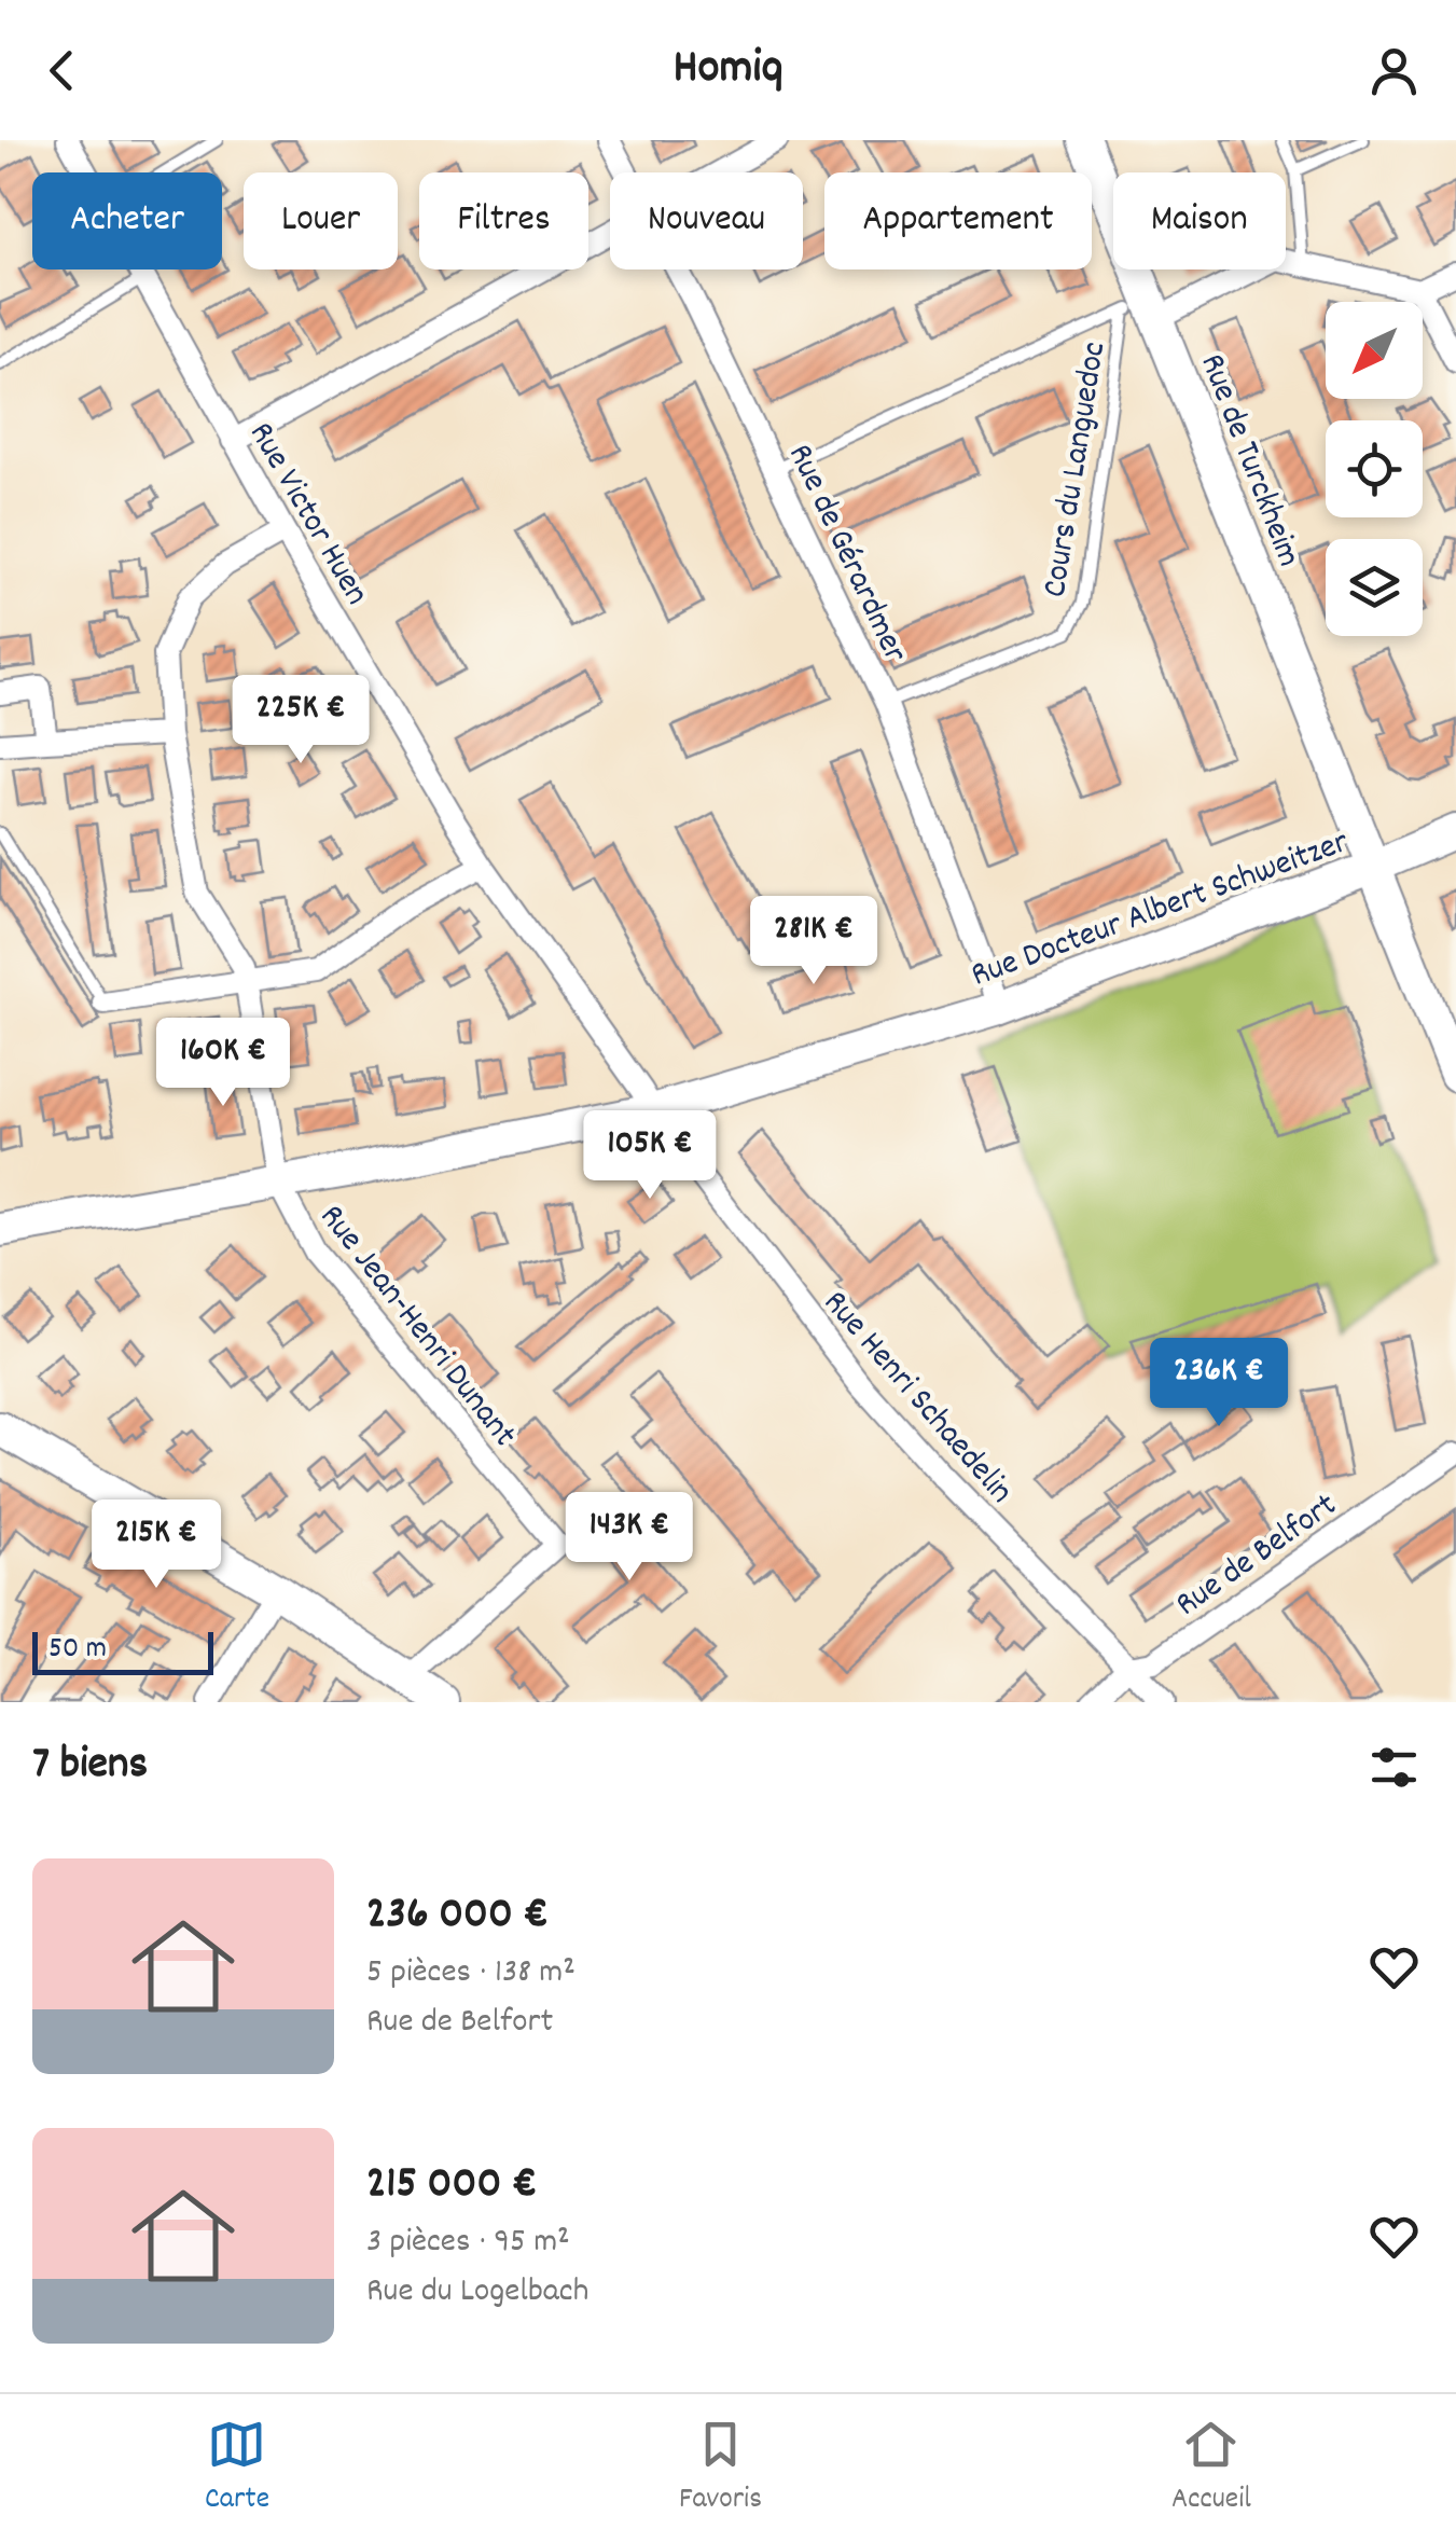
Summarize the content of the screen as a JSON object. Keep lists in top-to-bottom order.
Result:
{
  "streets": {
    "street": [
      "Rue de Turckheim",
      "Rue Victor Huen",
      "Rue de Gérardmer",
      "Rue Docteur Albert Schweitzer",
      "Rue Jean-Henri Dunant",
      "Rue Henri Schaedelin",
      "Rue de Belfort"
    ],
    "lane": ["Cours du Languedoc"]
  },
  "crossings": [
    ["Rue de Turckheim", "Cours du Languedoc"],
    ["Rue de Turckheim", "Rue Docteur Albert Schweitzer"],
    ["Cours du Languedoc", "Rue de Gérardmer"],
    ["Rue Victor Huen", "Rue Docteur Albert Schweitzer"],
    ["Rue Victor Huen", "Rue Henri Schaedelin"],
    ["Rue de Gérardmer", "Rue Docteur Albert Schweitzer"],
    ["Rue Docteur Albert Schweitzer", "Rue Jean-Henri Dunant"],
    ["Rue Docteur Albert Schweitzer", "Rue Henri Schaedelin"],
    ["Rue Henri Schaedelin", "Rue de Belfort"]
  ],
  "scale_bar": "50 m",
  "north": "bottom left",
  "page": {
    "header": "Homiq",
    "chip": [
      "Acheter",
      "Louer",
      "Filtres",
      "Nouveau",
      "Appartement",
      "Maison"
    ],
    "price": [
      "225K €",
      "281K €",
      "160K €",
      "105K €",
      "236K €",
      "143K €",
      "215K €"
    ],
    "scale": "50 m",
    "heading": "7 biens",
    "list": [
      {
        "name": "236 000 €",
        "note": "5 pièces · 138 m² · Rue de Belfort"
      },
      {
        "name": "215 000 €",
        "note": "3 pièces · 95 m² · Rue du Logelbach"
      }
    ],
    "tabs": ["Carte", "Favoris", "Accueil"]
  }
}
